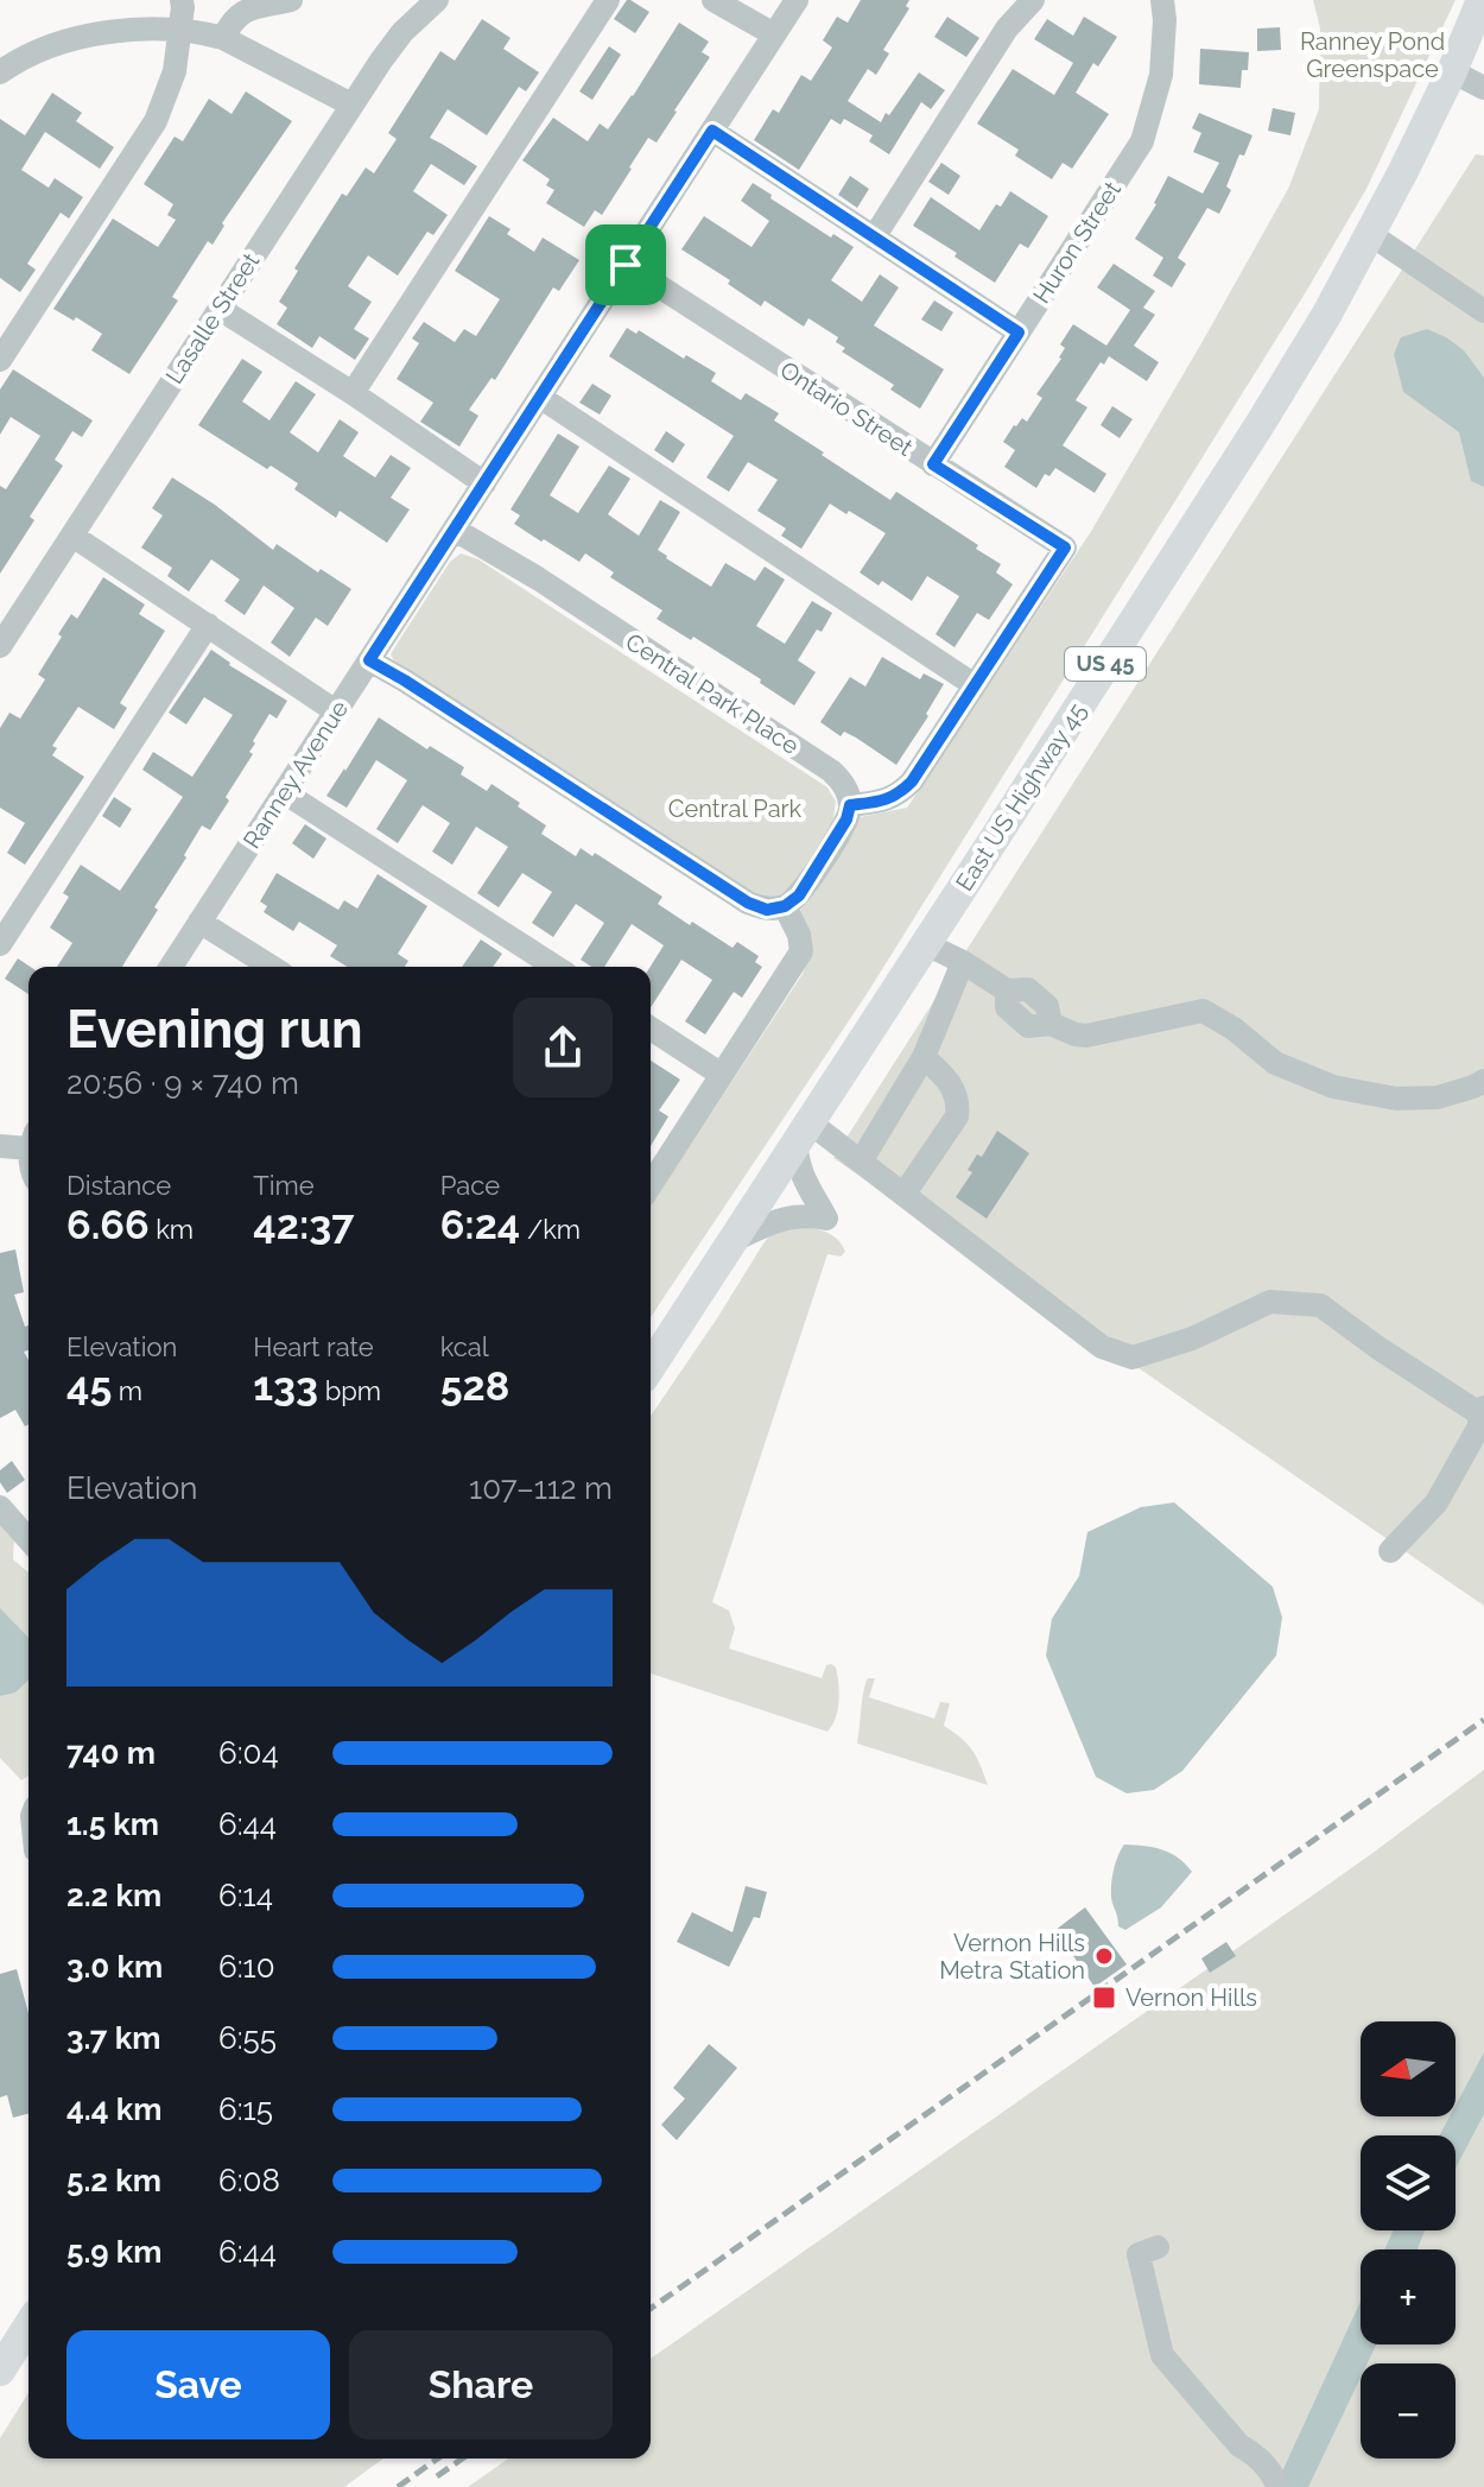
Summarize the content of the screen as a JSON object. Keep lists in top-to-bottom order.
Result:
{
  "streets": {
    "main road": ["US 45", "East US Highway 45"],
    "street": [
      "Huron Street",
      "Lasalle Street",
      "Ontario Street",
      "Central Park Place",
      "Ranney Avenue"
    ]
  },
  "crossings": [
    ["Huron Street", "Ontario Street"],
    ["Ontario Street", "Central Park Place"],
    ["Ontario Street", "Ranney Avenue"],
    ["Central Park Place", "Ranney Avenue"]
  ],
  "parks": ["Ranney Pond Greenspace", "Central Park"],
  "places": {
    "other": ["Vernon Hills Metra Station"],
    "transit": ["Vernon Hills"]
  },
  "north": "left",
  "page": {
    "heading": ["Evening run", "20:56 · 9 × 740 m"],
    "stats": [
      ["Distance", "6.66 km"],
      ["Time", "42:37"],
      ["Pace", "6:24 /km"],
      ["Elevation", "45 m"],
      ["Heart rate", "133 bpm"],
      ["kcal", "528"]
    ],
    "chart": ["Elevation", "107–112 m"],
    "list": [
      {
        "name": "740 m",
        "note": "6:04"
      },
      {
        "name": "1.5 km",
        "note": "6:44"
      },
      {
        "name": "2.2 km",
        "note": "6:14"
      },
      {
        "name": "3.0 km",
        "note": "6:10"
      },
      {
        "name": "3.7 km",
        "note": "6:55"
      },
      {
        "name": "4.4 km",
        "note": "6:15"
      },
      {
        "name": "5.2 km",
        "note": "6:08"
      },
      {
        "name": "5.9 km",
        "note": "6:44"
      }
    ],
    "map_buttons": ["+", "−"],
    "buttons": ["Save", "Share"]
  }
}
